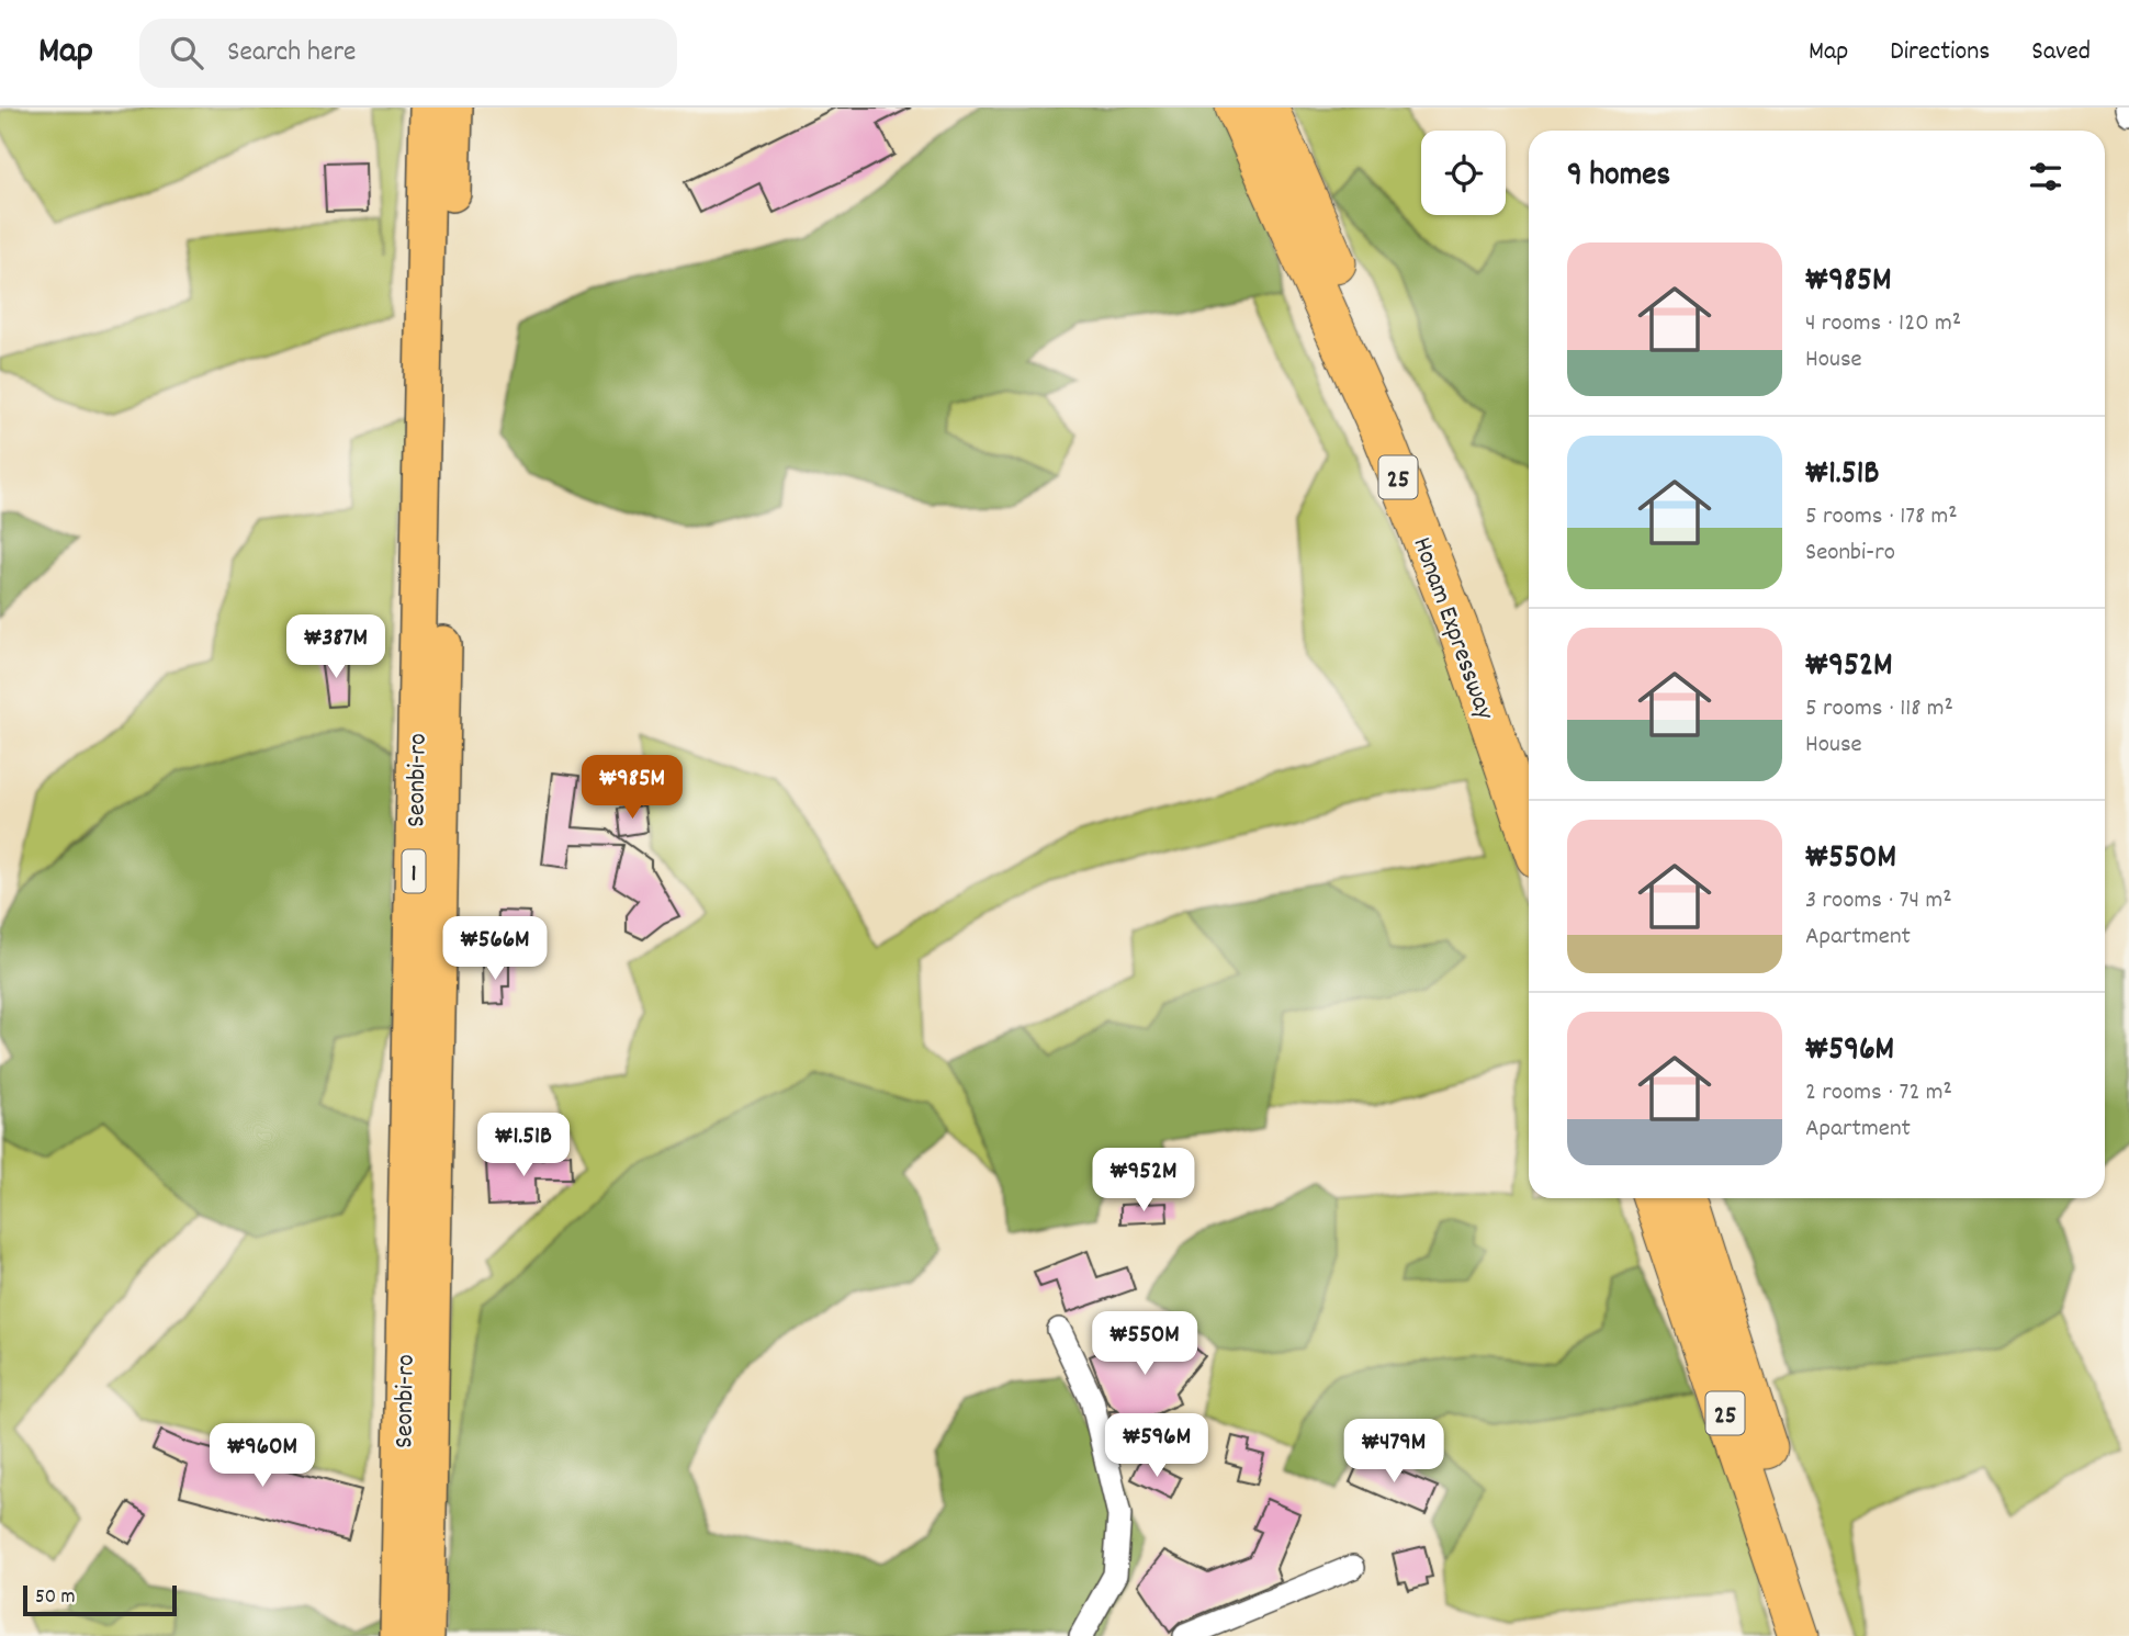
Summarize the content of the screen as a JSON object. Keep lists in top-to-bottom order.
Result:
{
  "streets": {
    "highway": ["25", "Honam Expressway"],
    "main road": ["Seonbi-ro", "1"]
  },
  "scale_bar": "50 m",
  "page": {
    "header": "Map",
    "search": "Search here",
    "nav": ["Map", "Directions", "Saved"],
    "heading": "9 homes",
    "list": [
      {
        "name": "₩985M",
        "note": "4 rooms · 120 m² · House"
      },
      {
        "name": "₩1.51B",
        "note": "5 rooms · 178 m² · Seonbi-ro"
      },
      {
        "name": "₩952M",
        "note": "5 rooms · 118 m² · House"
      },
      {
        "name": "₩550M",
        "note": "3 rooms · 74 m² · Apartment"
      },
      {
        "name": "₩596M",
        "note": "2 rooms · 72 m² · Apartment"
      }
    ],
    "price": [
      "₩387M",
      "₩985M",
      "₩566M",
      "₩1.51B",
      "₩952M",
      "₩550M",
      "₩596M",
      "₩479M",
      "₩960M"
    ],
    "scale": "50 m"
  }
}
